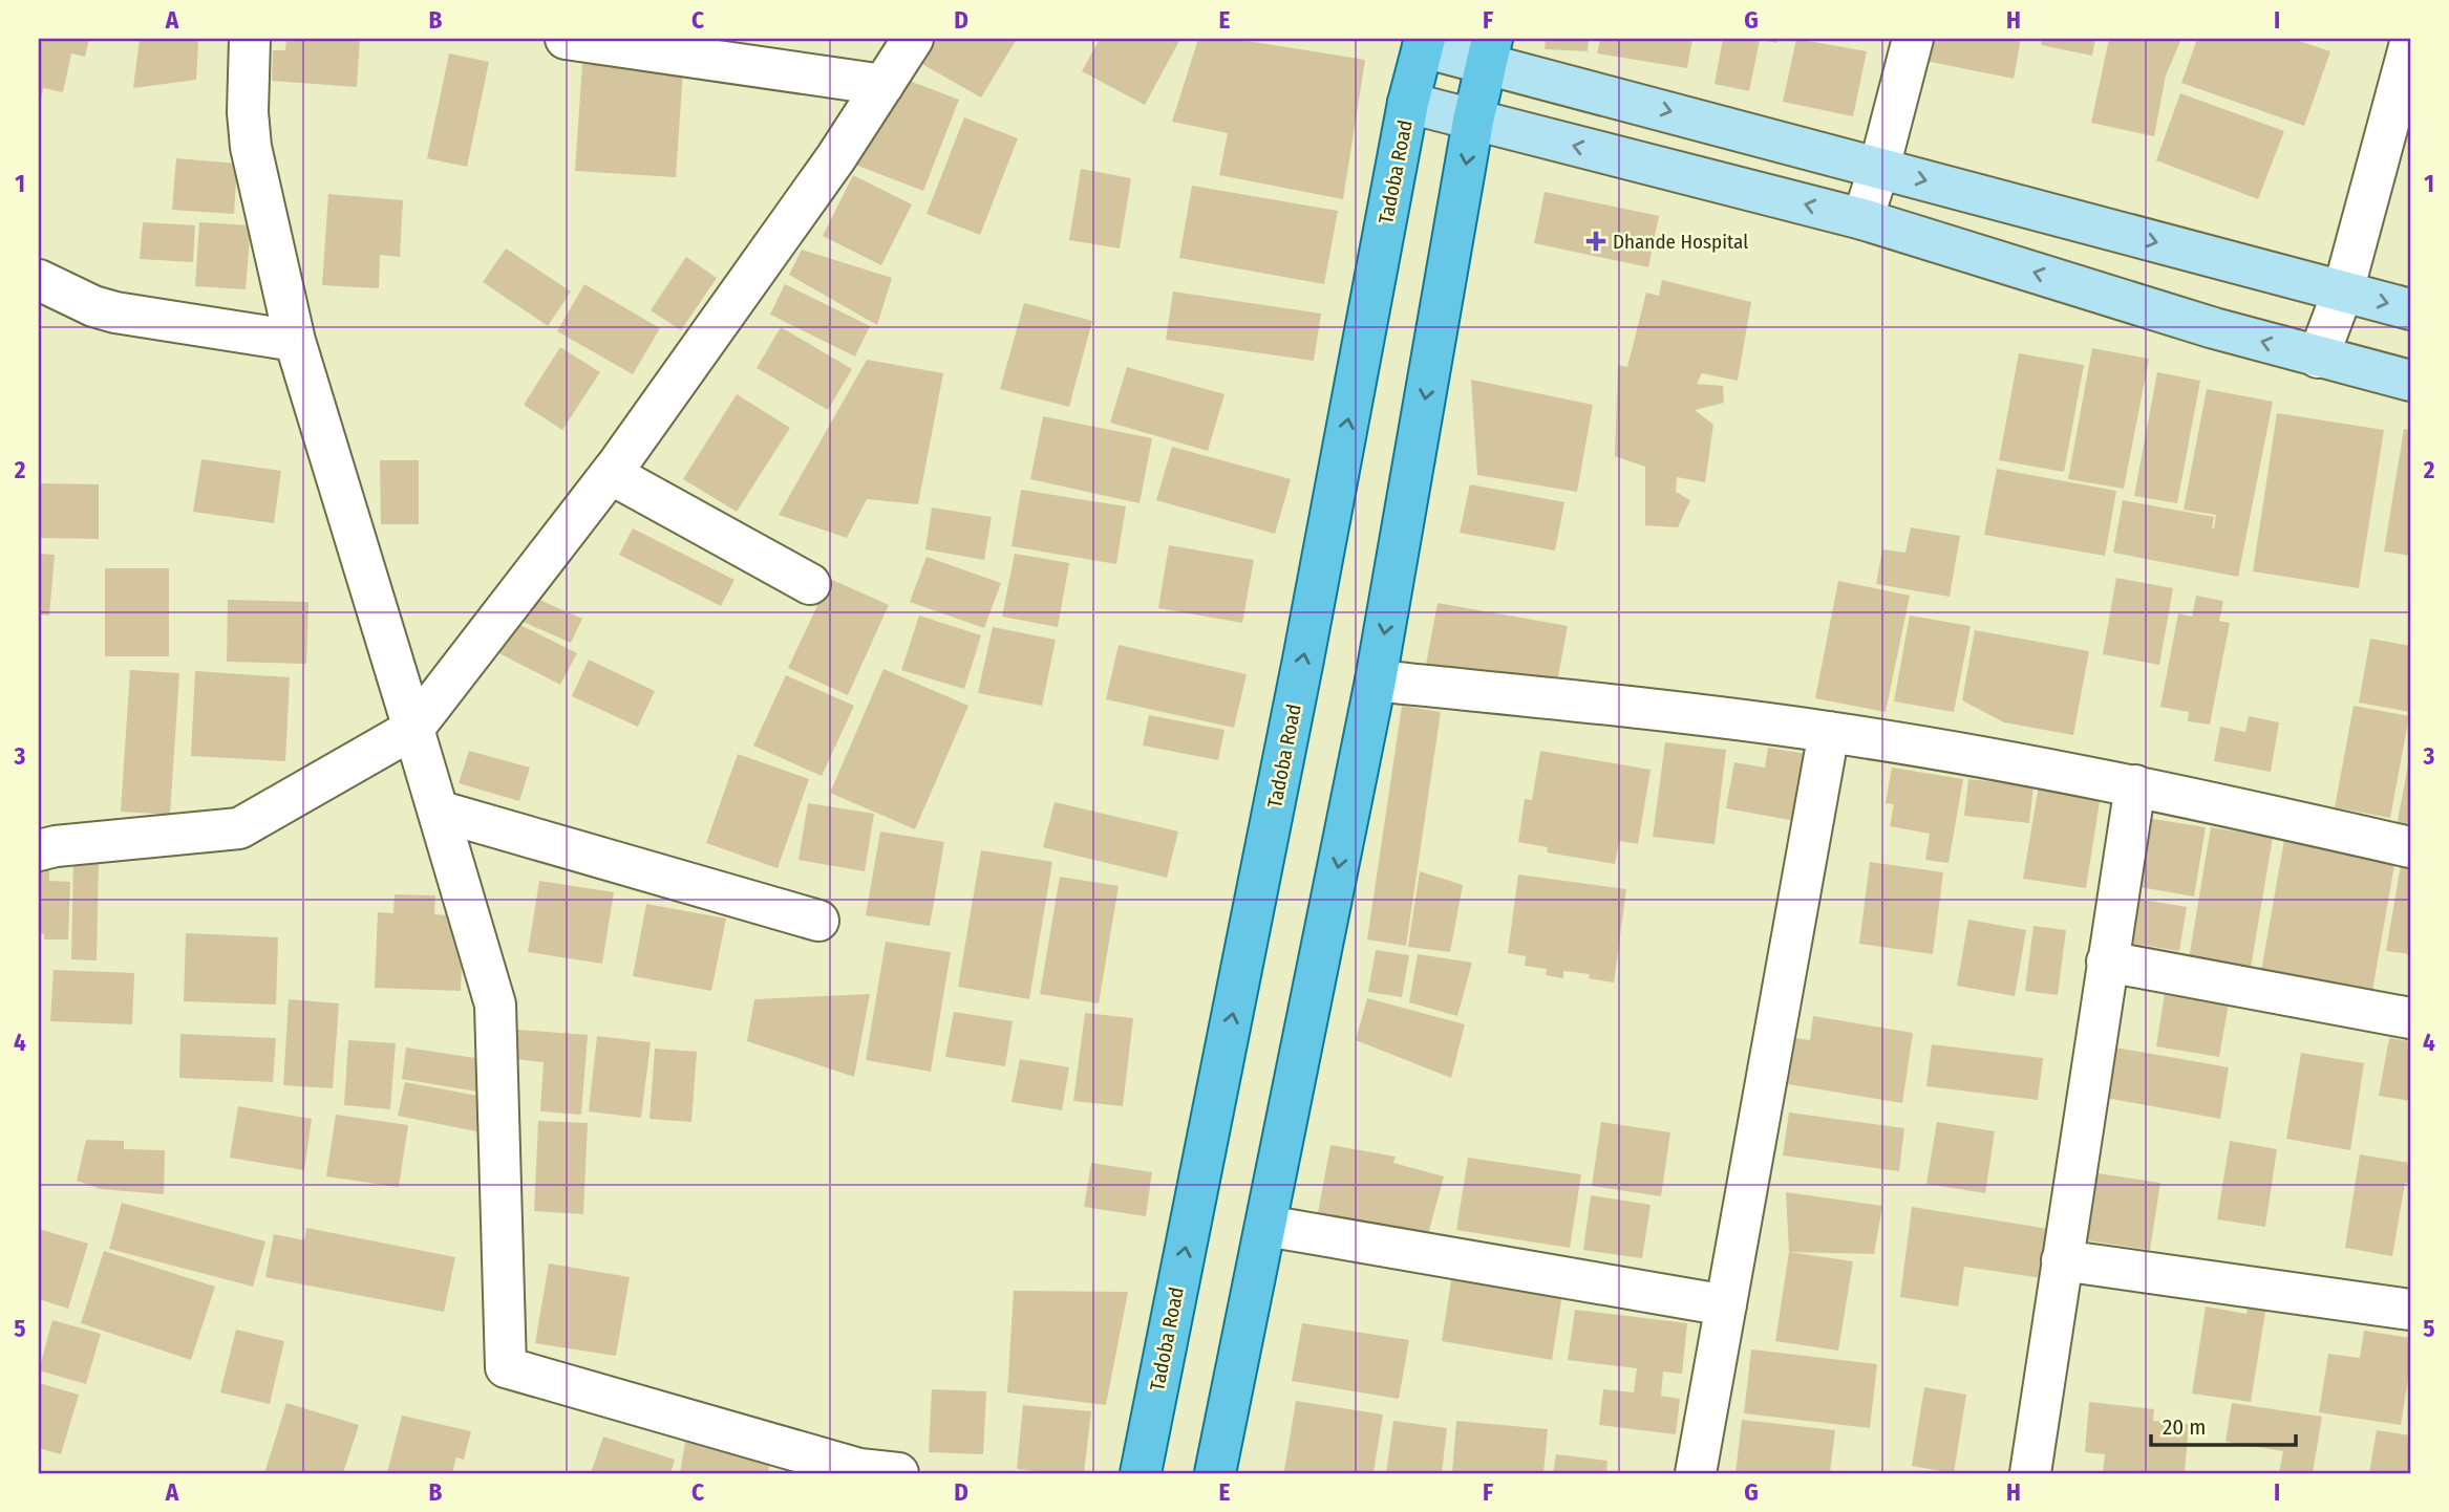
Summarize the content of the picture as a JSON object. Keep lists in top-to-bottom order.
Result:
{
  "streets": {
    "main road": ["Tadoba Road"]
  },
  "places": {
    "health": ["Dhande Hospital"]
  },
  "scale_bar": "20 m",
  "grid": {
    "columns": [
      "A",
      "B",
      "C",
      "D",
      "E",
      "F",
      "G",
      "H",
      "I"
    ],
    "rows": [
      "1",
      "2",
      "3",
      "4",
      "5"
    ]
  }
}
